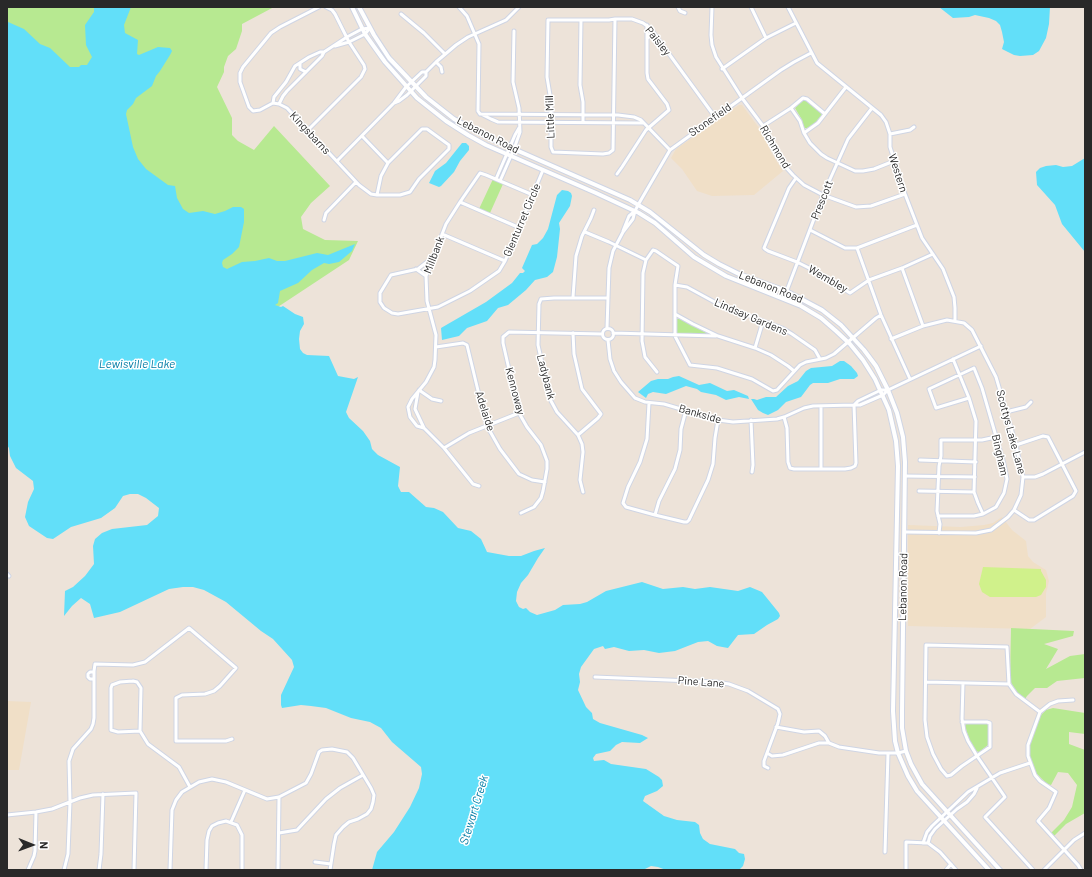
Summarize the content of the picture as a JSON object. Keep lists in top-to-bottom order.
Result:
{
  "streets": {
    "main road": ["Lebanon Road"],
    "street": [
      "Paisley",
      "Little Mill",
      "Stonefield",
      "Kingsbarns",
      "Richmond",
      "Western",
      "Prescott",
      "Glenturret Circle",
      "Millbank",
      "Wembley",
      "Lindsay Gardens",
      "Ladybank",
      "Kennoway",
      "Adelaide",
      "Bankside",
      "Scottys Lake Lane",
      "Bingham",
      "Pine Lane"
    ]
  },
  "crossings": [
    ["Paisley", "Little Mill"],
    ["Paisley", "Stonefield"],
    ["Stonefield", "Lebanon Road"],
    ["Stonefield", "Richmond"],
    ["Stonefield", "Western"],
    ["Lebanon Road", "Prescott"],
    ["Lebanon Road", "Glenturret Circle"],
    ["Lebanon Road", "Bankside"],
    ["Lebanon Road", "Scottys Lake Lane"],
    ["Richmond", "Western"],
    ["Richmond", "Prescott"],
    ["Richmond", "Wembley"],
    ["Western", "Prescott"],
    ["Western", "Wembley"],
    ["Western", "Scottys Lake Lane"],
    ["Prescott", "Wembley"],
    ["Glenturret Circle", "Millbank"],
    ["Millbank", "Adelaide"],
    ["Ladybank", "Kennoway"],
    ["Kennoway", "Adelaide"],
    ["Bankside", "Scottys Lake Lane"]
  ],
  "water": ["Lewisville Lake", "Stewart Creek"],
  "north": "right"
}
